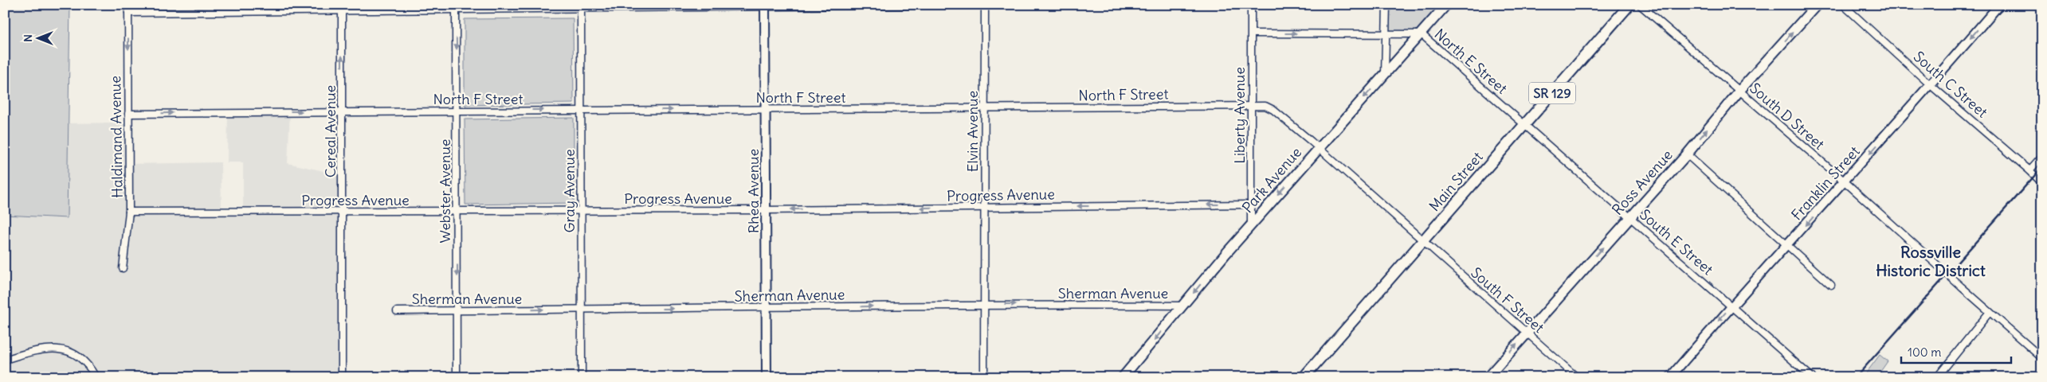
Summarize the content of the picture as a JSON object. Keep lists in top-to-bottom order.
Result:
{
  "streets": {
    "main road": [
      "SR 129",
      "Park Avenue",
      "Main Street",
      "Ross Avenue"
    ],
    "street": [
      "North E Street",
      "South C Street",
      "North F Street",
      "Liberty Avenue",
      "South D Street",
      "Cereal Avenue",
      "Elvin Avenue",
      "Haldimand Avenue",
      "Franklin Street",
      "Webster Avenue",
      "Gray Avenue",
      "Rhea Avenue",
      "Progress Avenue",
      "South E Street",
      "Sherman Avenue",
      "South F Street"
    ]
  },
  "crossings": [
    ["North E Street", "Liberty Avenue"],
    ["North E Street", "Park Avenue"],
    ["North E Street", "Main Street"],
    ["North E Street", "South E Street"],
    ["South C Street", "Franklin Street"],
    ["North F Street", "Liberty Avenue"],
    ["North F Street", "Cereal Avenue"],
    ["North F Street", "Elvin Avenue"],
    ["North F Street", "Haldimand Avenue"],
    ["North F Street", "Park Avenue"],
    ["North F Street", "Main Street"],
    ["North F Street", "Webster Avenue"],
    ["North F Street", "Gray Avenue"],
    ["North F Street", "Rhea Avenue"],
    ["North F Street", "South F Street"],
    ["Liberty Avenue", "Park Avenue"],
    ["Liberty Avenue", "Progress Avenue"],
    ["South D Street", "Ross Avenue"],
    ["South D Street", "Franklin Street"],
    ["Cereal Avenue", "Progress Avenue"],
    ["Elvin Avenue", "Progress Avenue"],
    ["Elvin Avenue", "Sherman Avenue"],
    ["Haldimand Avenue", "Progress Avenue"],
    ["Park Avenue", "Sherman Avenue"],
    ["Main Street", "South E Street"],
    ["Main Street", "South F Street"],
    ["Ross Avenue", "South E Street"],
    ["Ross Avenue", "South F Street"],
    ["Franklin Street", "South E Street"],
    ["Webster Avenue", "Progress Avenue"],
    ["Webster Avenue", "Sherman Avenue"],
    ["Gray Avenue", "Progress Avenue"],
    ["Gray Avenue", "Sherman Avenue"],
    ["Rhea Avenue", "Progress Avenue"],
    ["Rhea Avenue", "Sherman Avenue"]
  ],
  "one_way": [
    "North E Street",
    "North F Street",
    "Haldimand Avenue",
    "Park Avenue",
    "Ross Avenue",
    "Franklin Street",
    "Webster Avenue",
    "Progress Avenue",
    "Sherman Avenue"
  ],
  "districts": ["Rossville Historic District"],
  "scale_bar": "100 m",
  "north": "left"
}
